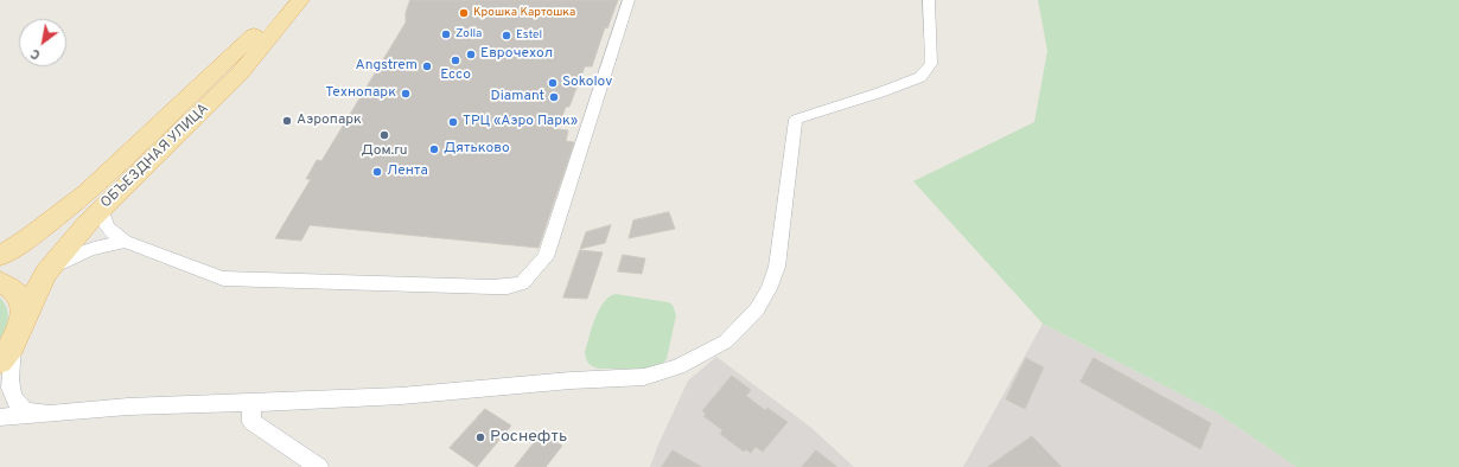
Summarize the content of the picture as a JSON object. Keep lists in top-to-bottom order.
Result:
{
  "streets": {
    "main road": ["ОБЪЕЗДНАЯ УЛИЦА"]
  },
  "places": [
    "Крошка Картошка",
    "Zolla",
    "Estel",
    "Еврочехол",
    "Ecco",
    "Angstrem",
    "Sokolov",
    "Технопарк",
    "Diamant",
    "Аэропарк",
    "ТРЦ «Аэро Парк»",
    "Дом.ru",
    "Дятьково",
    "Лента",
    "Роснефть"
  ],
  "north": "bottom left"
}
